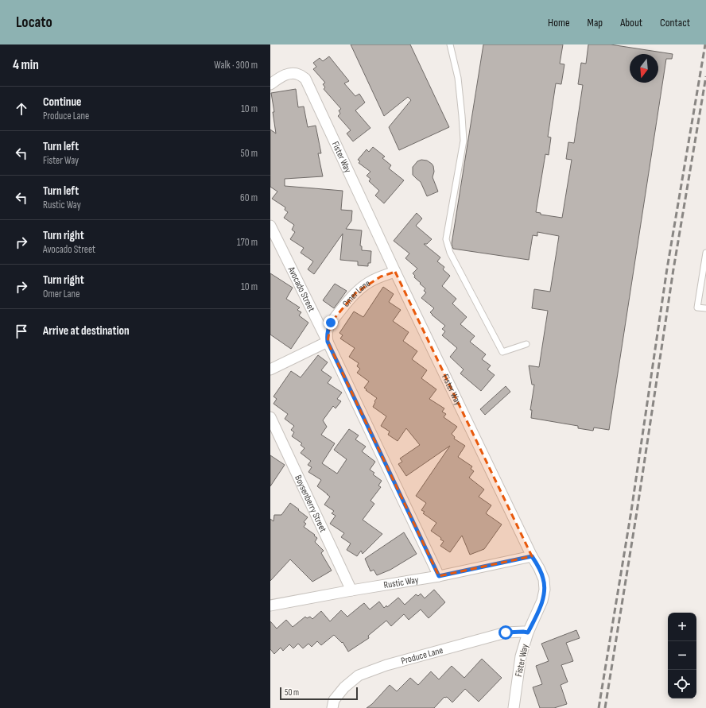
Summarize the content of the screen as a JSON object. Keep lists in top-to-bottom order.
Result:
{
  "streets": {
    "street": [
      "Fister Way",
      "Avocado Street",
      "Omer Lane",
      "Boysenberry Street",
      "Rustic Way",
      "Produce Lane"
    ]
  },
  "crossings": [
    ["Fister Way", "Omer Lane"],
    ["Fister Way", "Rustic Way"],
    ["Fister Way", "Produce Lane"],
    ["Avocado Street", "Omer Lane"],
    ["Avocado Street", "Rustic Way"],
    ["Boysenberry Street", "Rustic Way"]
  ],
  "scale_bar": "50 m",
  "north": "bottom",
  "page": {
    "header": "Locato",
    "nav": [
      "Home",
      "Map",
      "About",
      "Contact"
    ],
    "heading": ["4 min", "Walk · 300 m"],
    "list": [
      ["Continue", "Produce Lane", "10 m"],
      ["Turn left", "Fister Way", "50 m"],
      ["Turn left", "Rustic Way", "60 m"],
      ["Turn right", "Avocado Street", "170 m"],
      ["Turn right", "Omer Lane", "10 m"],
      "Arrive at destination"
    ],
    "map_buttons": ["+", "−"],
    "scale": "50 m"
  }
}
